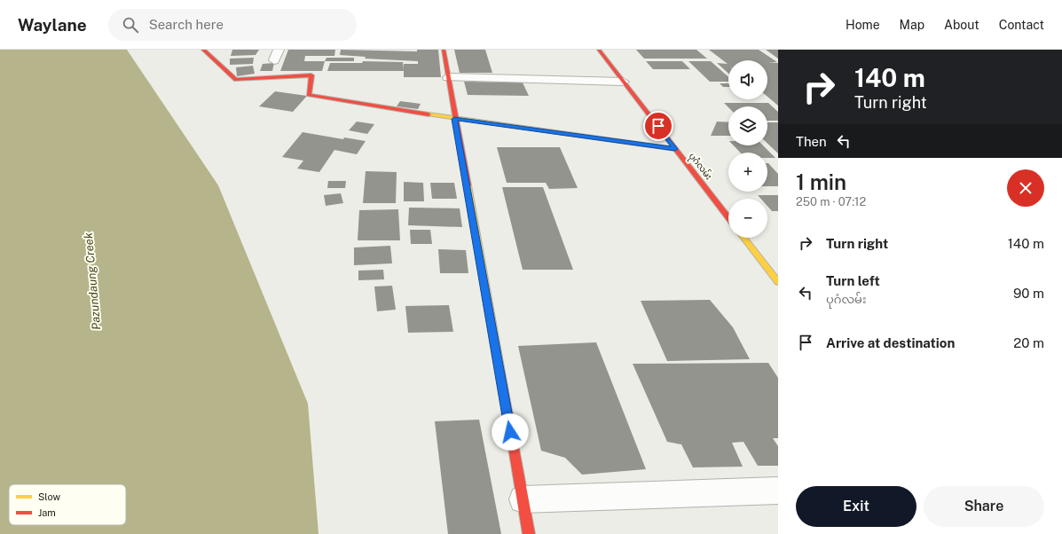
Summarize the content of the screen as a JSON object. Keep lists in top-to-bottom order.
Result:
{
  "streets": {
    "street": ["ပုဂံလမ်း"]
  },
  "water": ["Pazundaung Creek"],
  "legend": ["Slow", "Jam"],
  "page": {
    "header": "Waylane",
    "search": "Search here",
    "nav": [
      "Home",
      "Map",
      "About",
      "Contact"
    ],
    "turn": ["140 m", "Turn right"],
    "map_buttons": ["+", "−"],
    "then": "Then",
    "heading": ["1 min", "250 m · 07:12"],
    "list": [
      {
        "name": "Turn right",
        "value": "140 m"
      },
      {
        "name": "Turn left",
        "note": "ပုဂံလမ်း",
        "value": "90 m"
      },
      {
        "name": "Arrive at destination",
        "value": "20 m"
      }
    ],
    "buttons": ["Exit", "Share"]
  }
}
